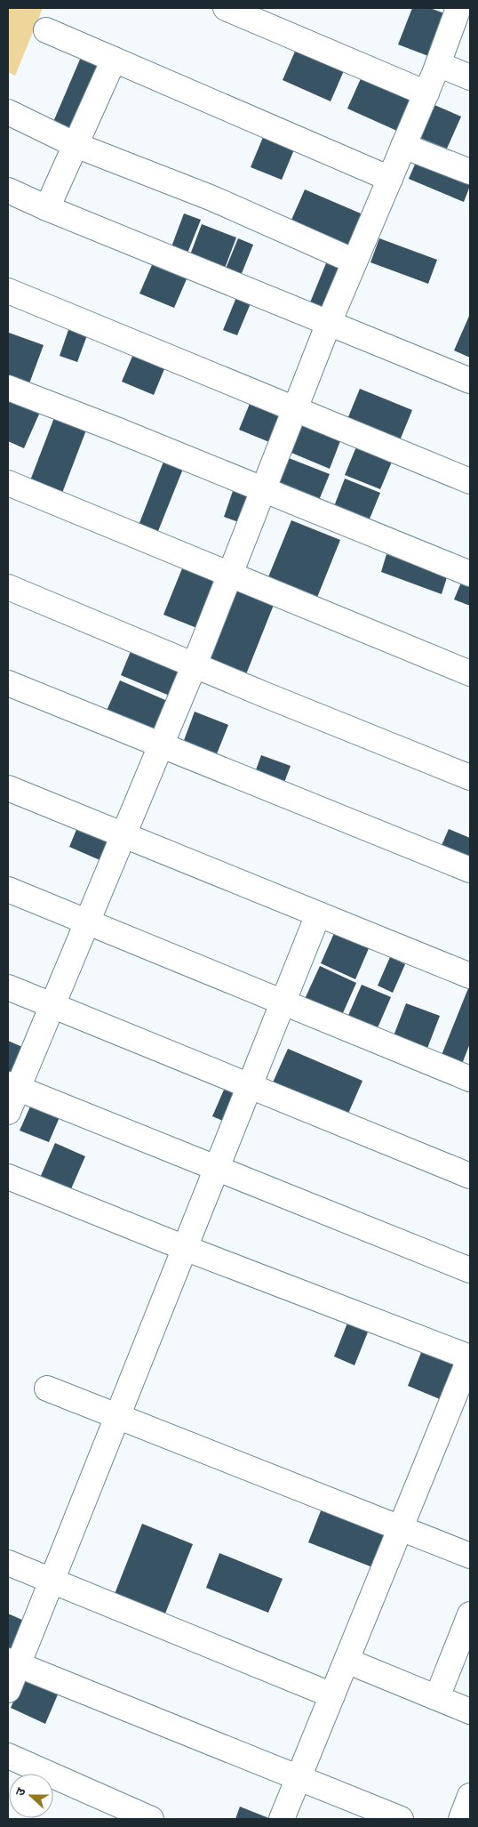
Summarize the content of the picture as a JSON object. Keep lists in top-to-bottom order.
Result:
{
  "north": "left"
}
